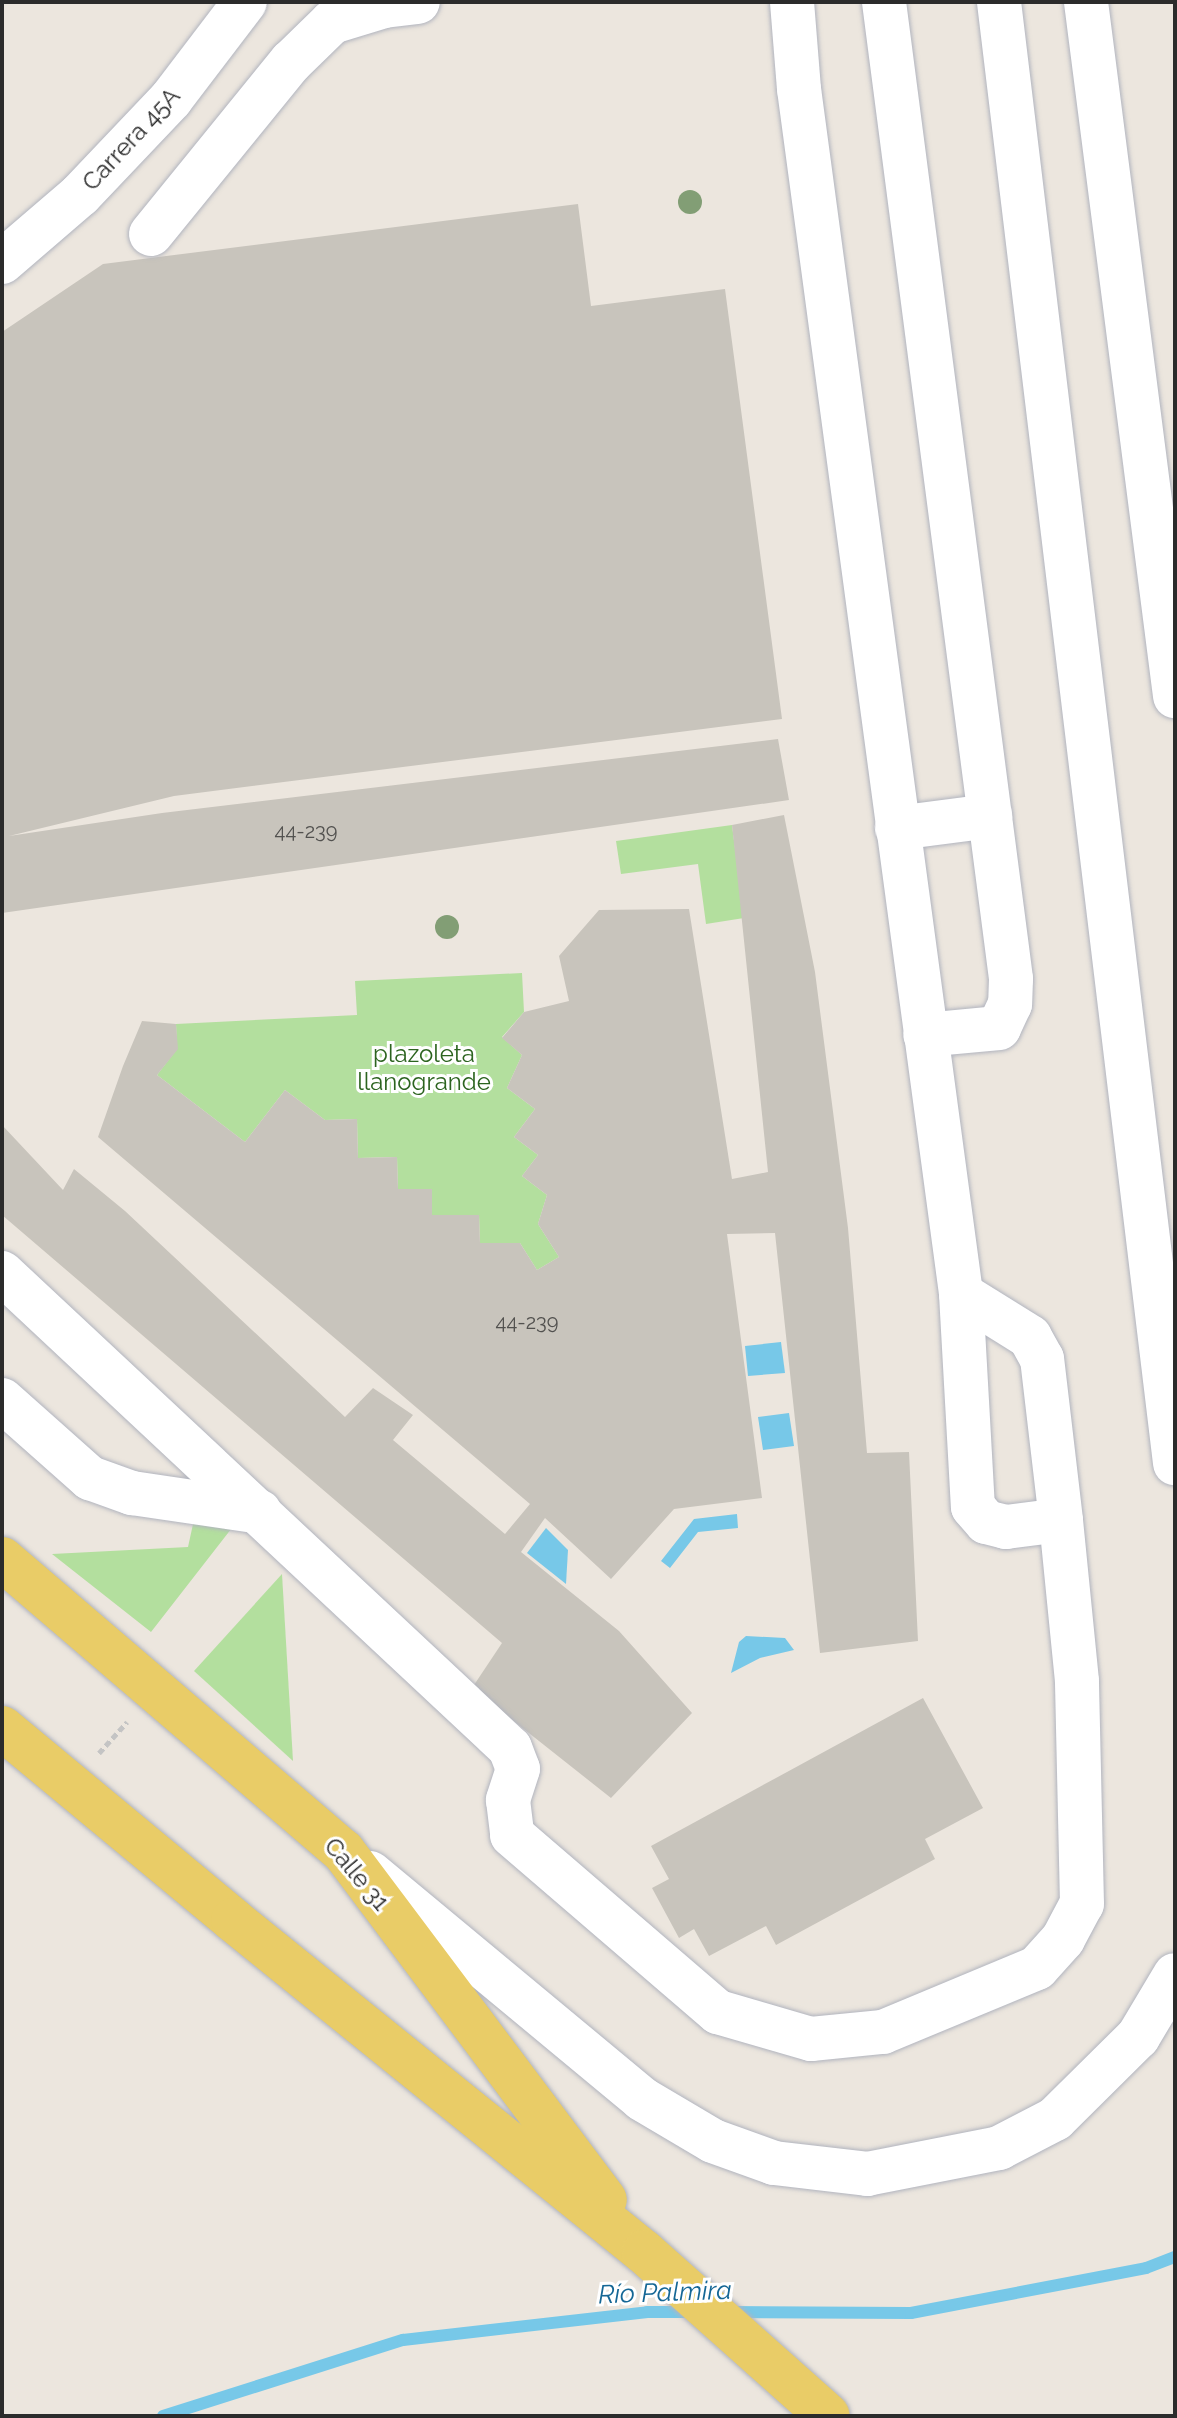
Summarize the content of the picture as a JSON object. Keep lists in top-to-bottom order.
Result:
{
  "streets": {
    "main road": ["Calle 31"],
    "street": ["Carrera 45A"]
  },
  "water": ["Río Palmira"],
  "parks": ["plazoleta llanogrande"],
  "house_numbers": ["44-239", "44-239"]
}
